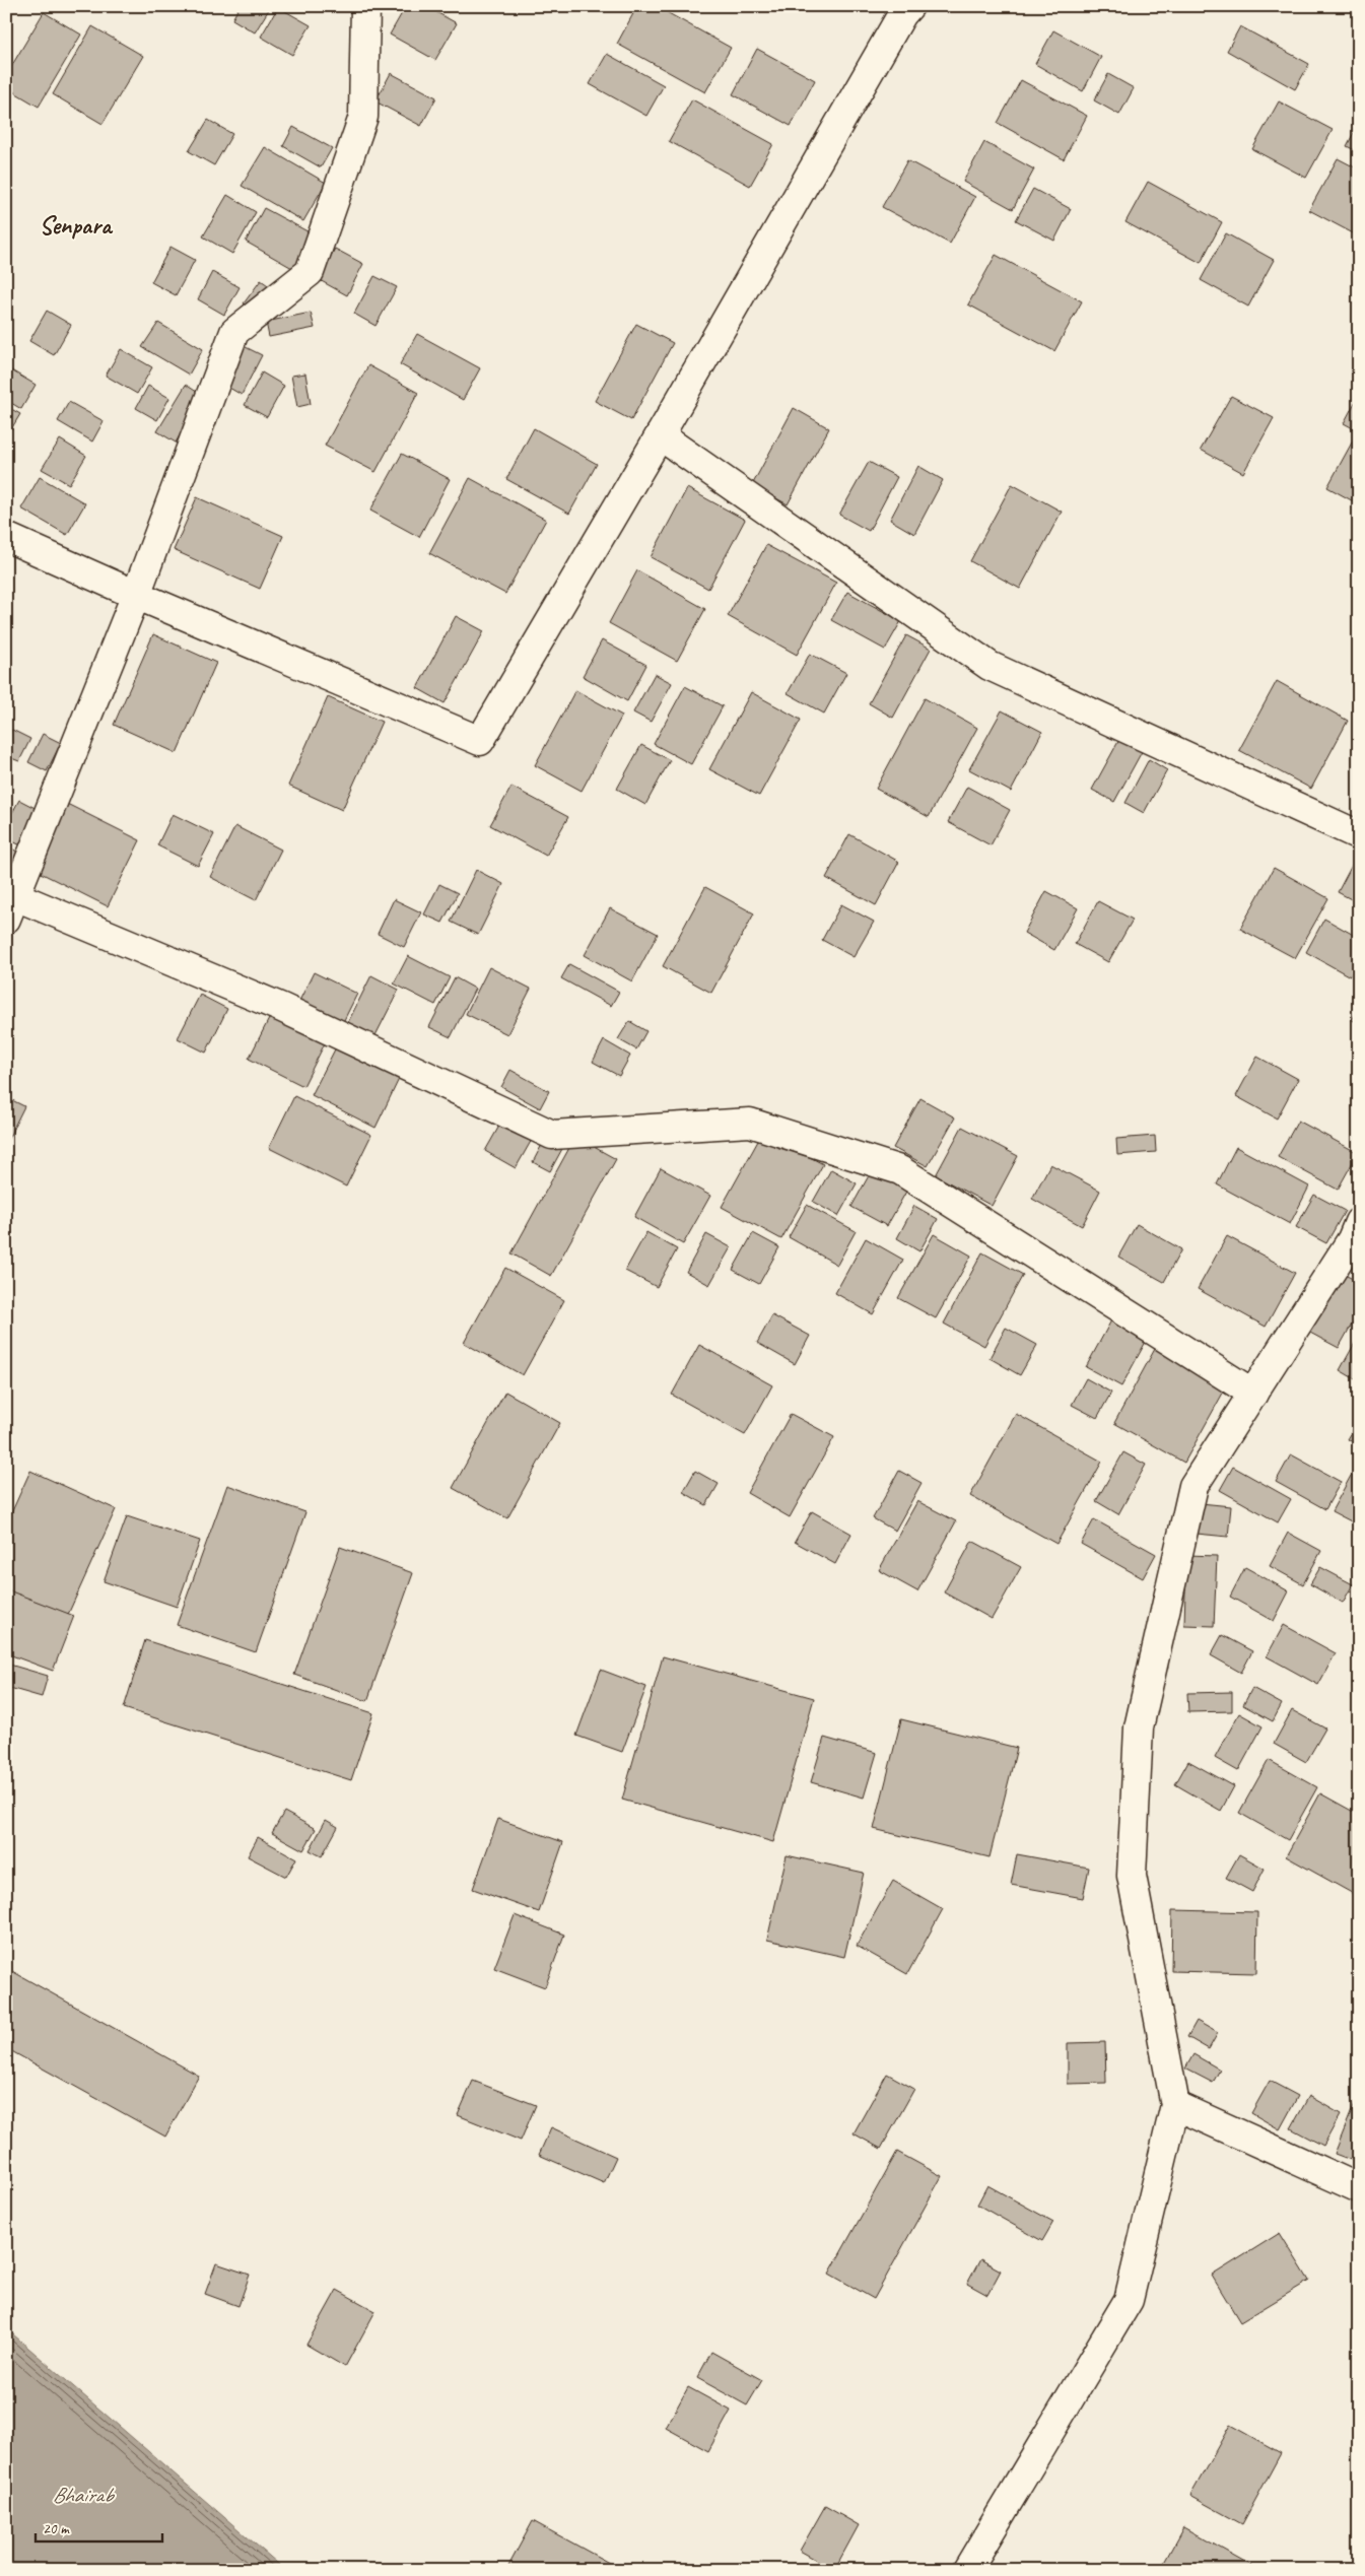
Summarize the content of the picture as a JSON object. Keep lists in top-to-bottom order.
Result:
{
  "districts": ["Senpara"],
  "water": ["Bhairab"],
  "scale_bar": "20 m"
}
